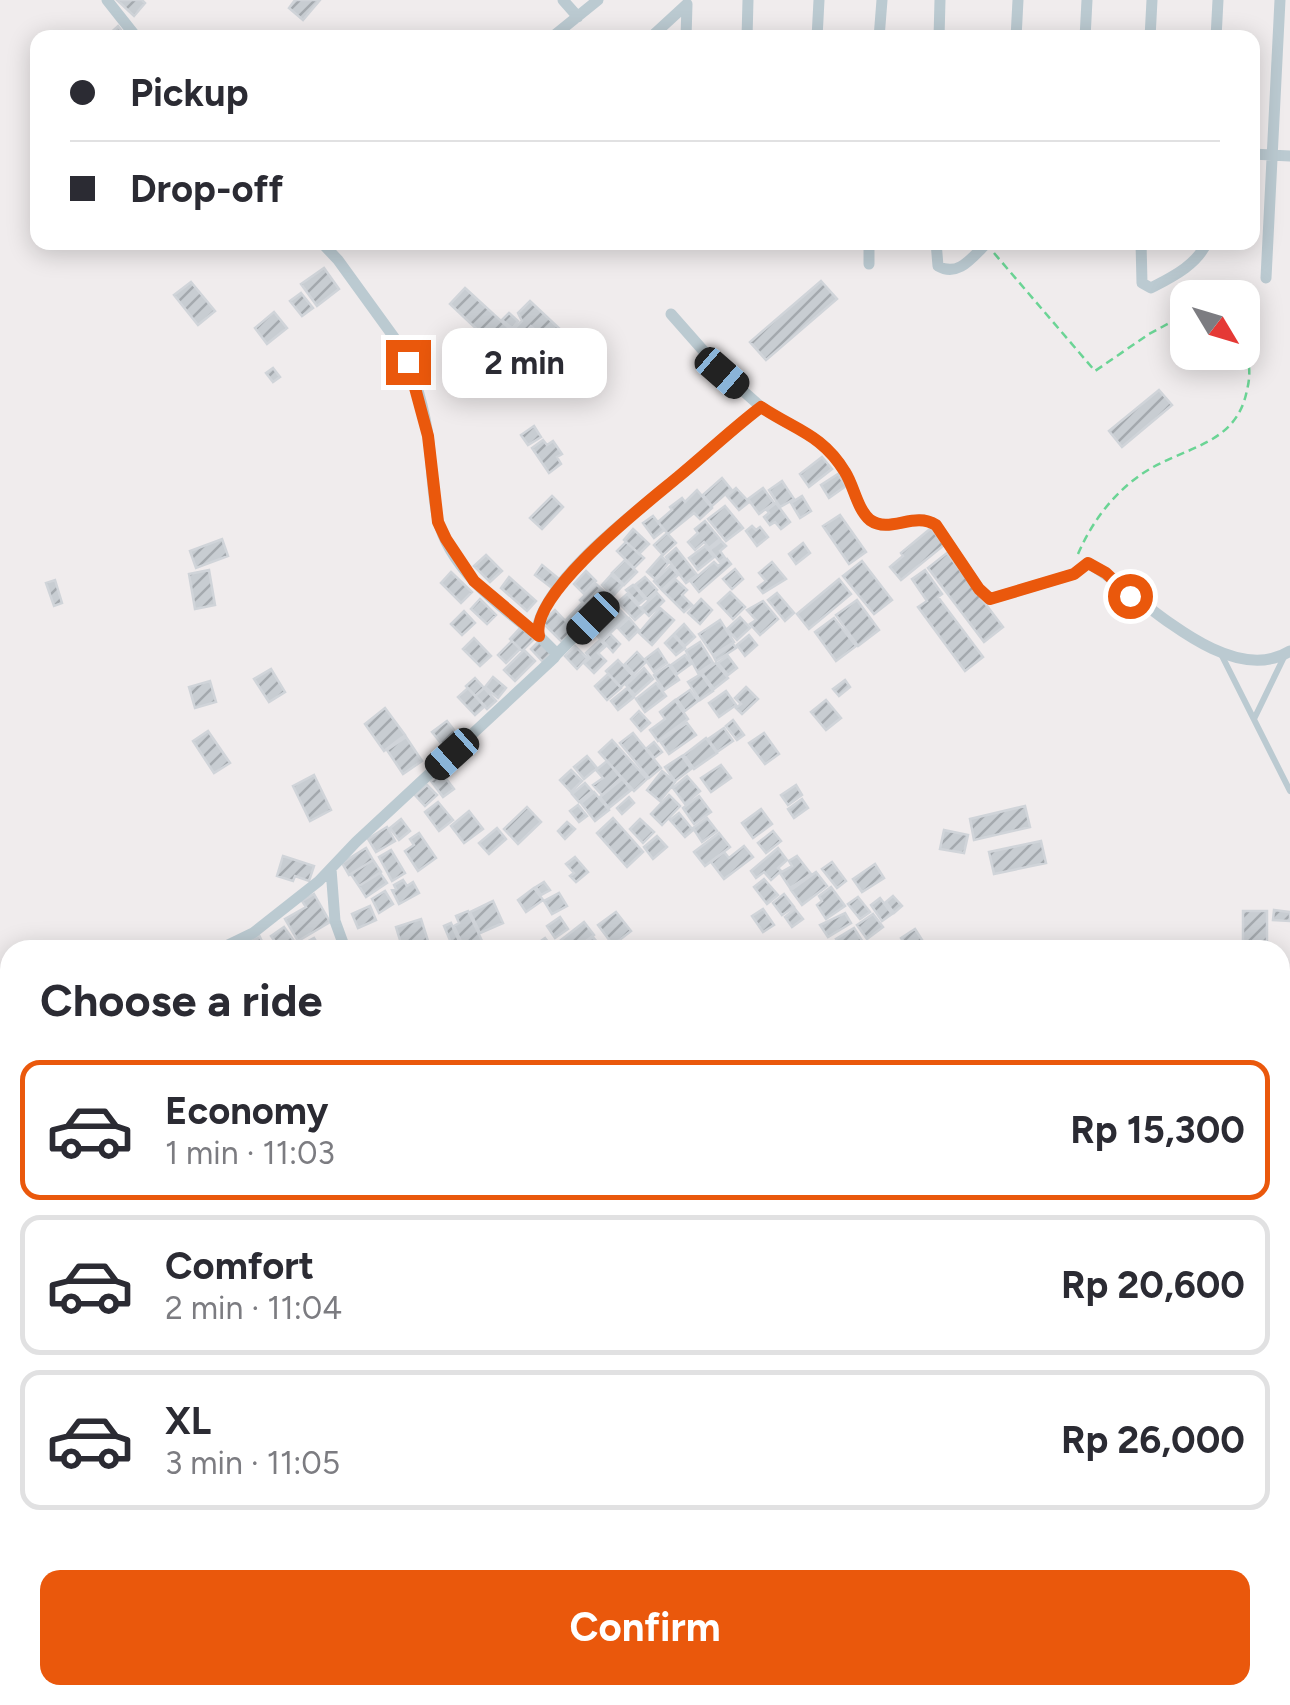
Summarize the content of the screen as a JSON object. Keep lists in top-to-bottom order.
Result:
{
  "north": "bottom right",
  "page": {
    "banner": ["Pickup", "Drop-off"],
    "bubble": "2 min",
    "heading": "Choose a ride",
    "list": [
      {
        "name": "Economy",
        "note": "1 min · 11:03",
        "value": "Rp 15,300"
      },
      {
        "name": "Comfort",
        "note": "2 min · 11:04",
        "value": "Rp 20,600"
      },
      {
        "name": "XL",
        "note": "3 min · 11:05",
        "value": "Rp 26,000"
      }
    ],
    "buttons": "Confirm"
  }
}
